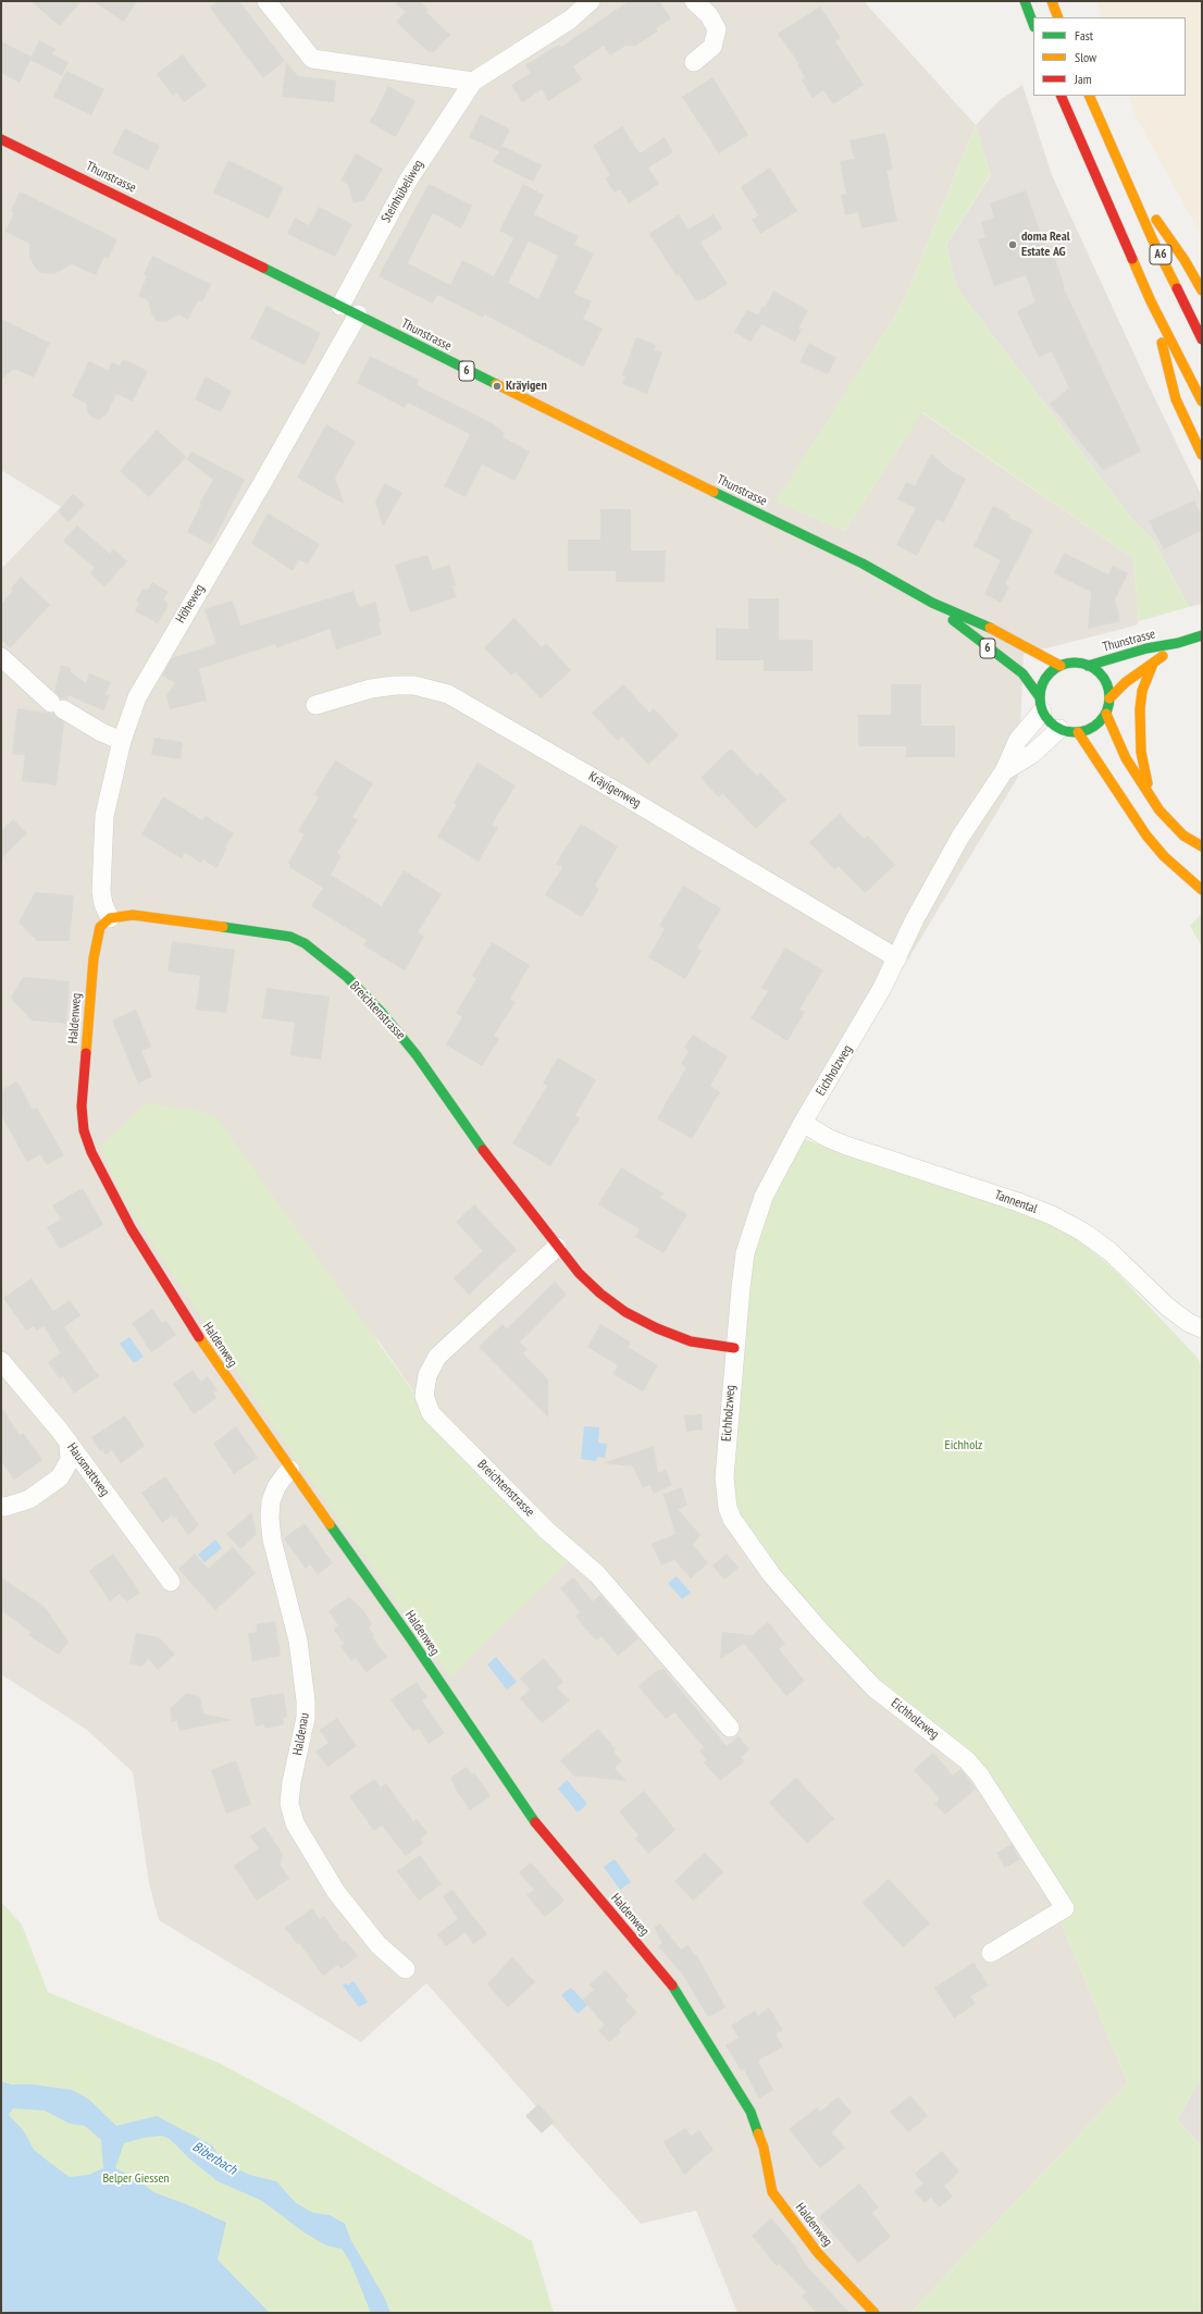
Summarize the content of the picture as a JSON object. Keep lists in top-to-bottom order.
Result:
{
  "streets": {
    "main road": [
      "Thunstrasse",
      "A6",
      "6",
      "Breichtenstrasse",
      "Haldenweg"
    ],
    "street": [
      "Steinhübeliweg",
      "Höheweg",
      "Kräyigenweg",
      "Eichholzweg",
      "Tannental",
      "Hausmattweg",
      "Haldenau"
    ]
  },
  "crossings": [
    ["Thunstrasse", "Steinhübeliweg"],
    ["Thunstrasse", "Höheweg"],
    ["Thunstrasse", "Eichholzweg"],
    ["Höheweg", "Breichtenstrasse"],
    ["Höheweg", "Haldenweg"],
    ["Kräyigenweg", "Eichholzweg"],
    ["Breichtenstrasse", "Haldenweg"],
    ["Breichtenstrasse", "Eichholzweg"],
    ["Haldenweg", "Haldenau"],
    ["Eichholzweg", "Tannental"]
  ],
  "water": ["Biberbach"],
  "parks": ["Eichholz", "Belper Giessen"],
  "places": ["doma Real Estate AG", "Kräyigen"],
  "legend": ["Fast", "Slow", "Jam"]
}
